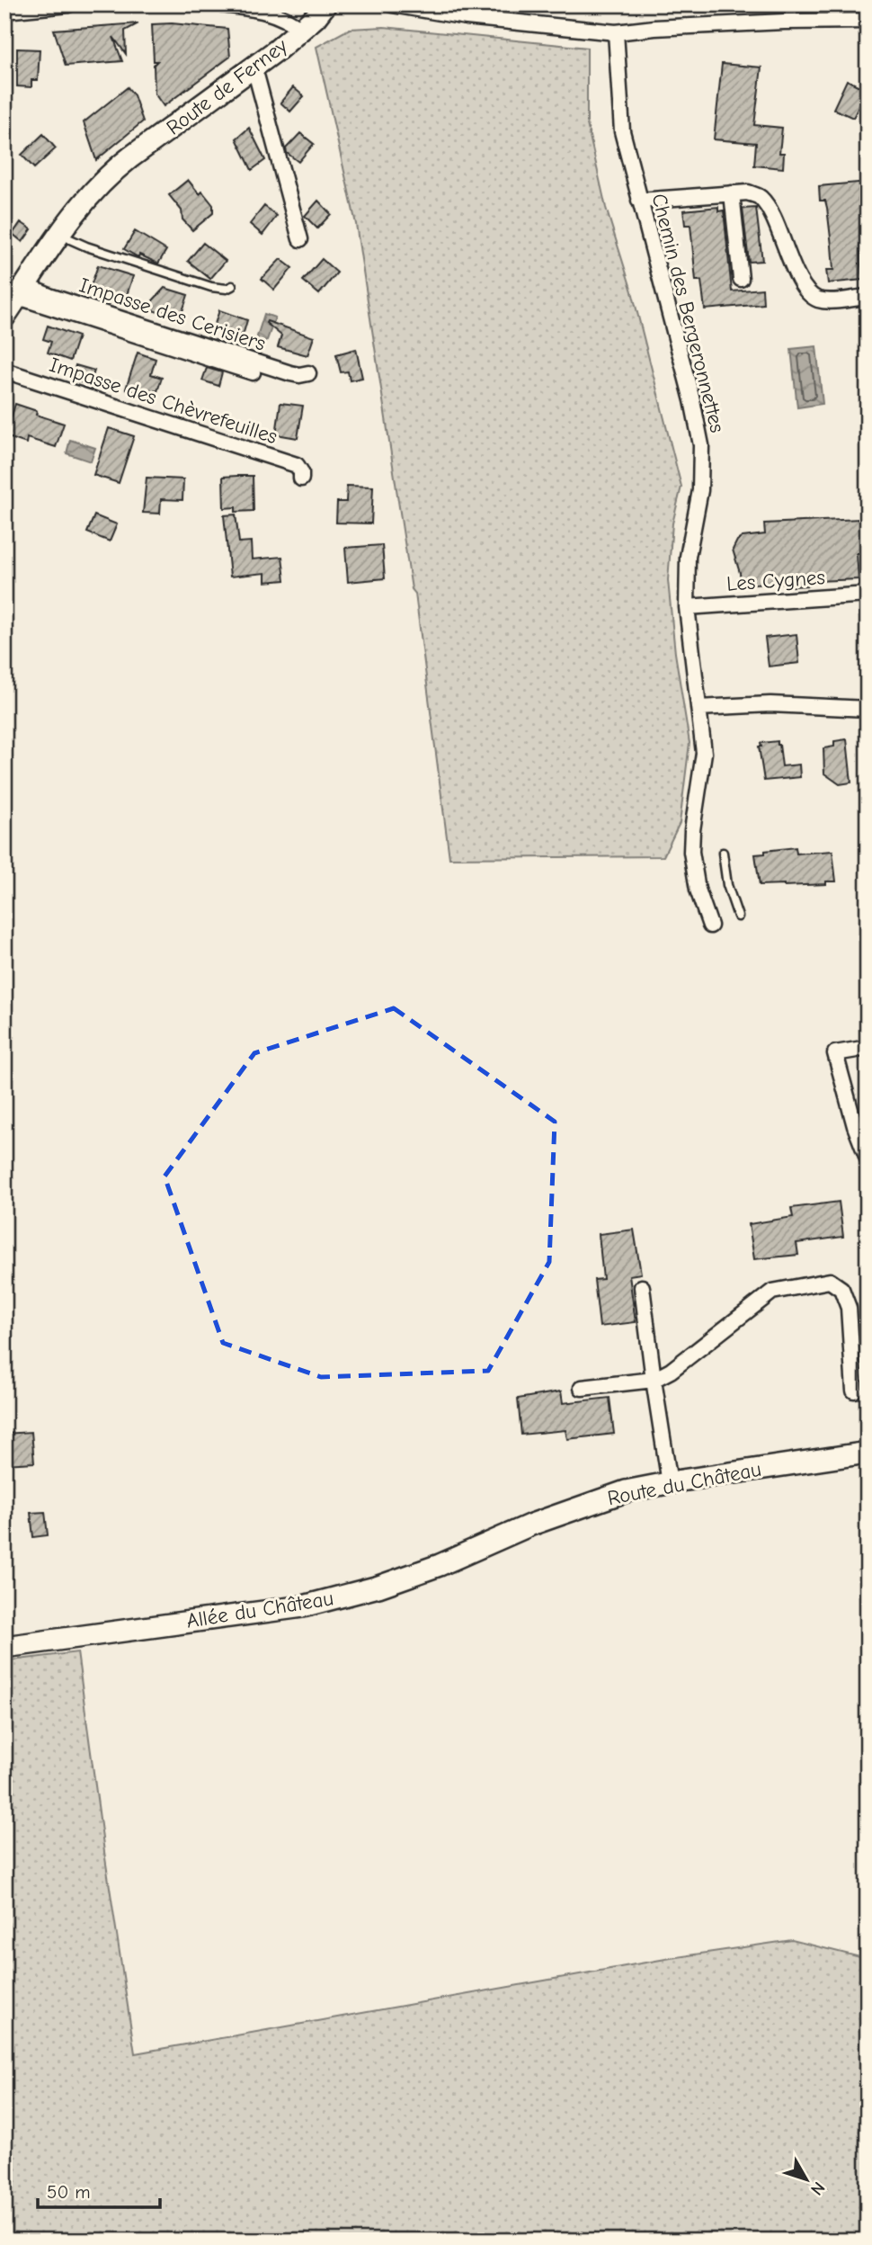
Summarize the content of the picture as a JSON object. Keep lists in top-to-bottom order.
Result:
{
  "streets": {
    "street": [
      "Route de Ferney",
      "Chemin des Bergeronnettes",
      "Impasse des Cerisiers",
      "Impasse des Chèvrefeuilles",
      "Les Cygnes",
      "Route du Château",
      "Allée du Château"
    ]
  },
  "crossings": [
    ["Route de Ferney", "Impasse des Cerisiers"],
    ["Chemin des Bergeronnettes", "Les Cygnes"],
    ["Route du Château", "Allée du Château"]
  ],
  "scale_bar": "50 m",
  "north": "bottom right"
}
